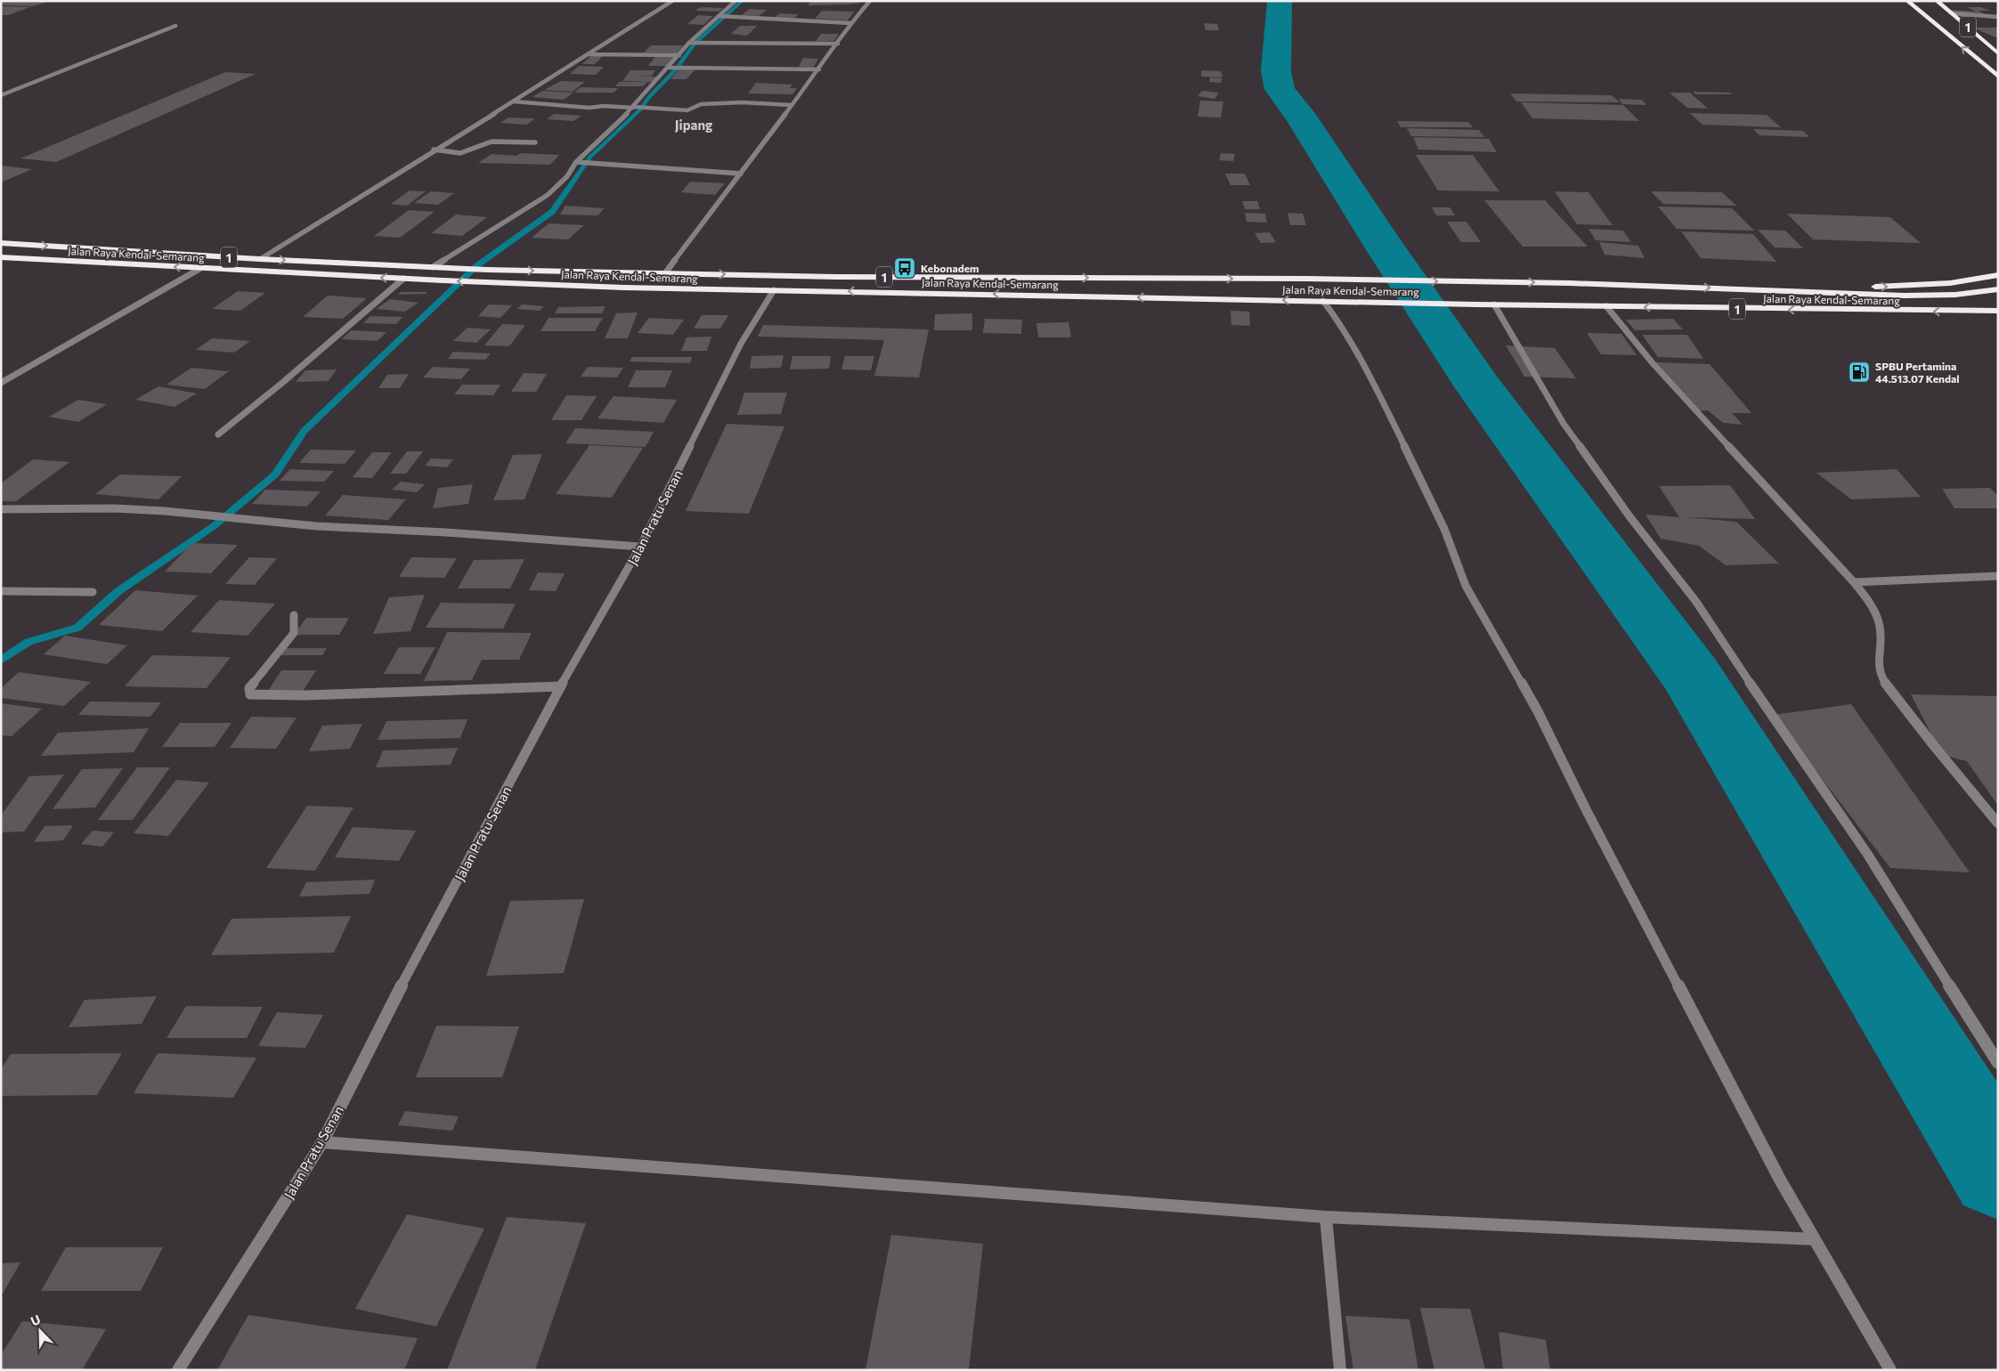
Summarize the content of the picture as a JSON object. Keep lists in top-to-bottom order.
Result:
{
  "streets": {
    "highway": ["1", "Jalan Raya Kendal-Semarang"],
    "street": ["Jalan Pratu Senan"]
  },
  "crossings": [
    ["1", "Jalan Raya Kendal-Semarang"],
    ["Jalan Raya Kendal-Semarang", "Jalan Pratu Senan"]
  ],
  "districts": ["Jipang"],
  "places": {
    "bus stop": ["Kebonadem"],
    "fuel station": ["SPBU Pertamina 44.513.07 Kendal"]
  },
  "north": "top left"
}
